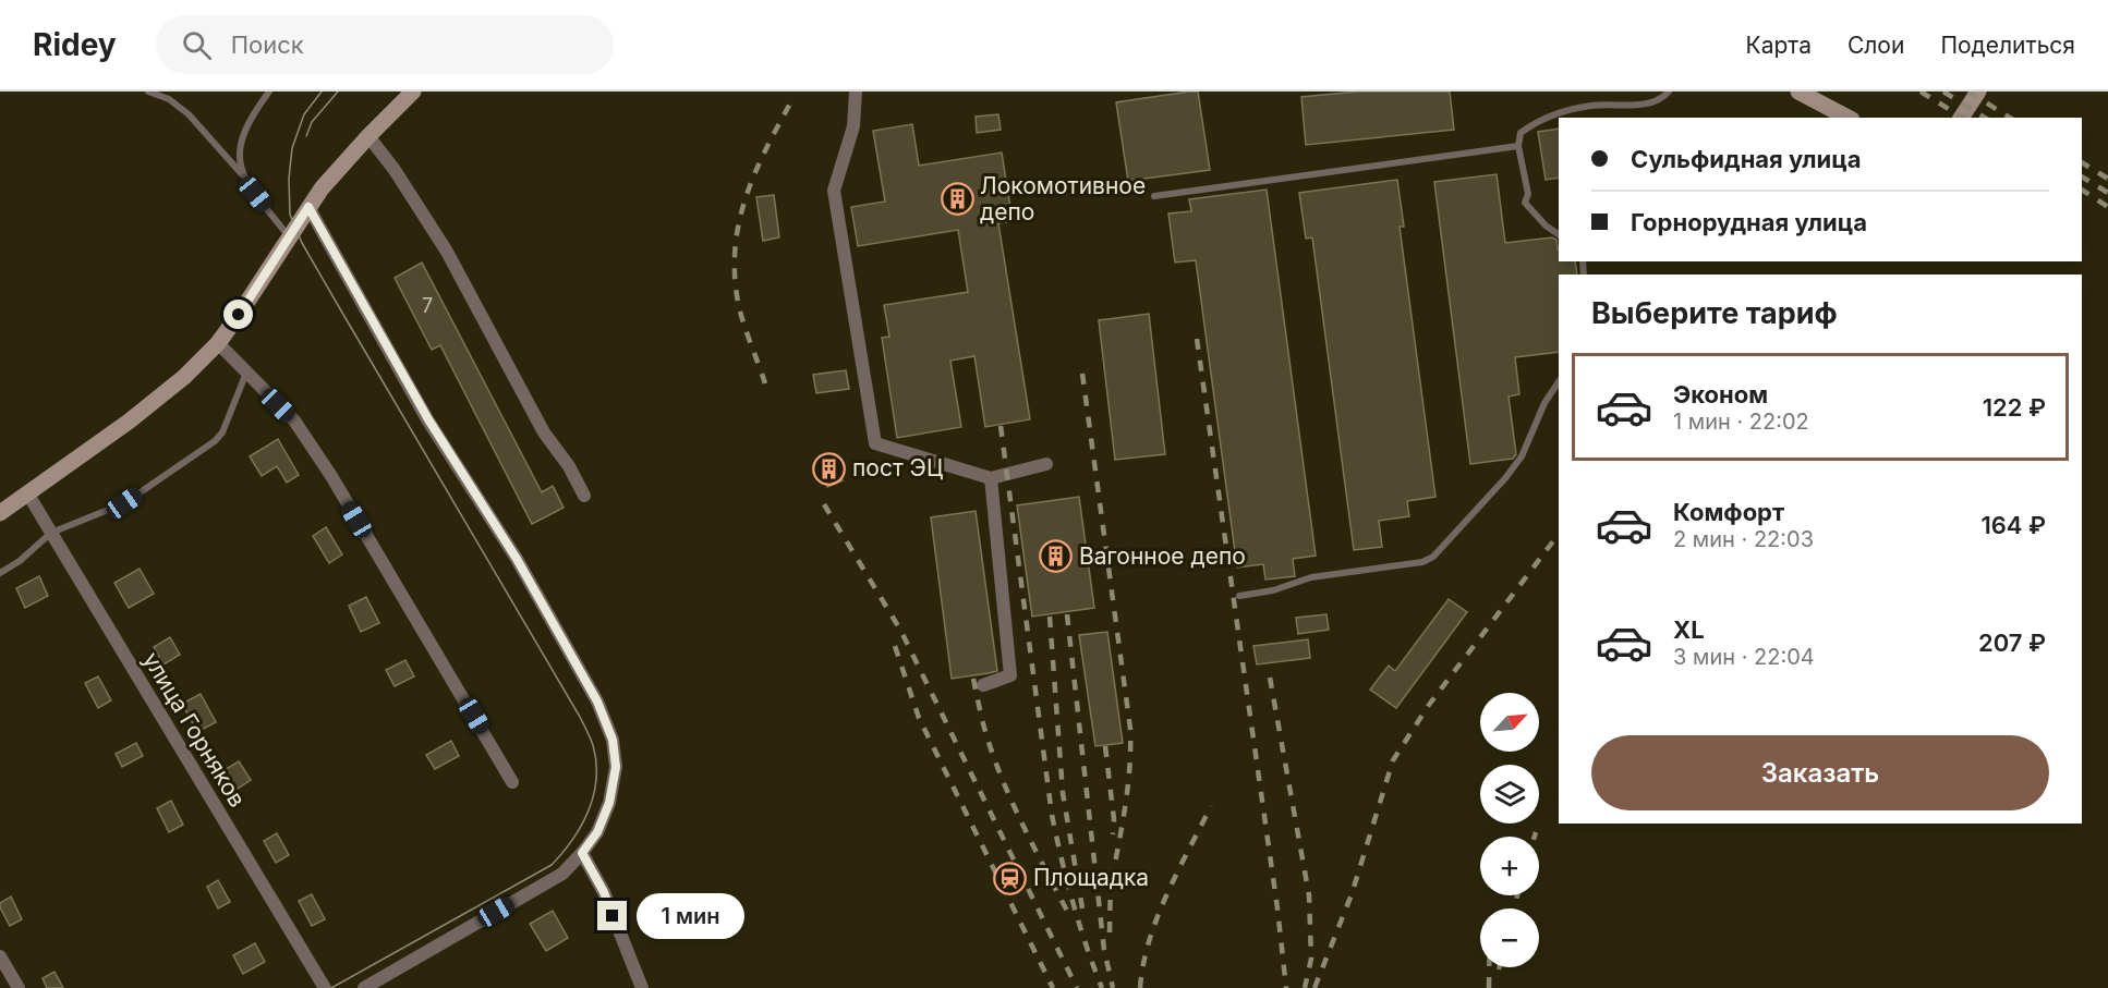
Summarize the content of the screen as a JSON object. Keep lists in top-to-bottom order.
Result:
{
  "streets": {
    "street": ["улица Горняков"]
  },
  "places": {
    "building": ["Локомотивное депо", "пост ЭЦ", "Вагонное депо"],
    "station": ["Площадка"]
  },
  "house_numbers": ["7"],
  "north": "top right",
  "page": {
    "header": "Ridey",
    "search": "Поиск",
    "nav": ["Карта", "Слои", "Поделиться"],
    "banner": ["Сульфидная улица", "Горнорудная улица"],
    "heading": "Выберите тариф",
    "list": [
      {
        "name": "Эконом",
        "note": "1 мин · 22:02",
        "value": "122 ₽"
      },
      {
        "name": "Комфорт",
        "note": "2 мин · 22:03",
        "value": "164 ₽"
      },
      {
        "name": "XL",
        "note": "3 мин · 22:04",
        "value": "207 ₽"
      }
    ],
    "map_buttons": ["+", "−"],
    "buttons": "Заказать",
    "bubble": "1 мин"
  }
}
